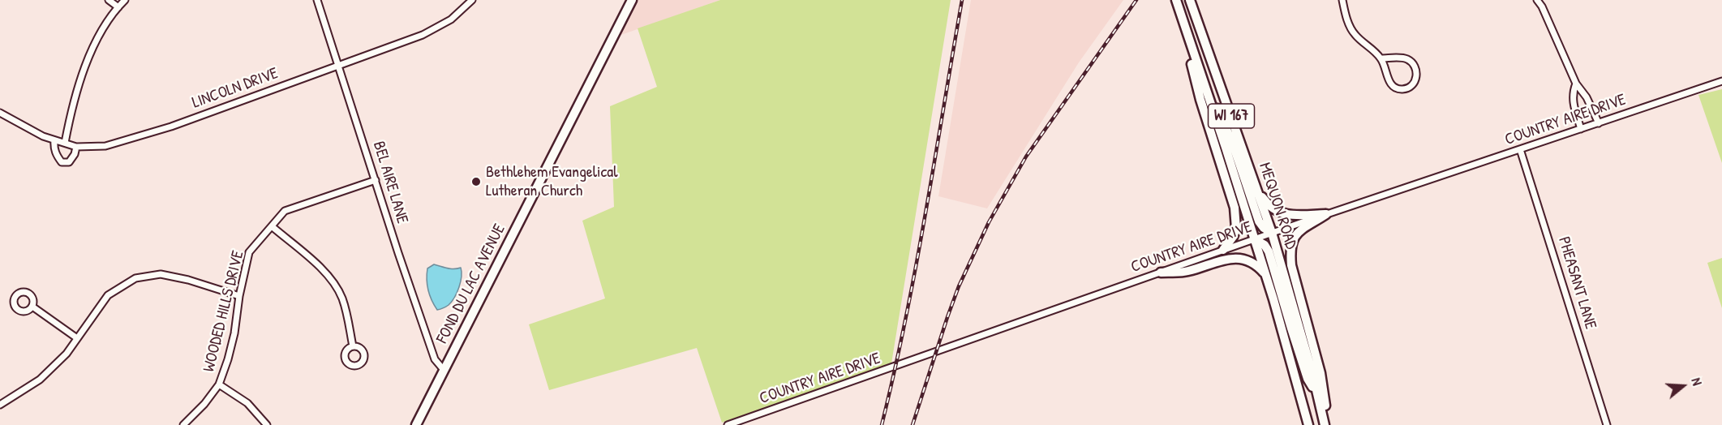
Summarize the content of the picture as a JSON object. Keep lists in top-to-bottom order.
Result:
{
  "streets": {
    "main road": ["WI 167", "MEQUON ROAD", "FOND DU LAC AVENUE"],
    "street": [
      "LINCOLN DRIVE",
      "COUNTRY AIRE DRIVE",
      "BEL AIRE LANE",
      "PHEASANT LANE",
      "WOODED HILLS DRIVE"
    ]
  },
  "crossings": [
    ["LINCOLN DRIVE", "BEL AIRE LANE"],
    ["COUNTRY AIRE DRIVE", "MEQUON ROAD"],
    ["COUNTRY AIRE DRIVE", "PHEASANT LANE"],
    ["BEL AIRE LANE", "FOND DU LAC AVENUE"],
    ["BEL AIRE LANE", "WOODED HILLS DRIVE"]
  ],
  "places": ["Bethlehem Evangelical Lutheran Church"],
  "north": "right"
}
